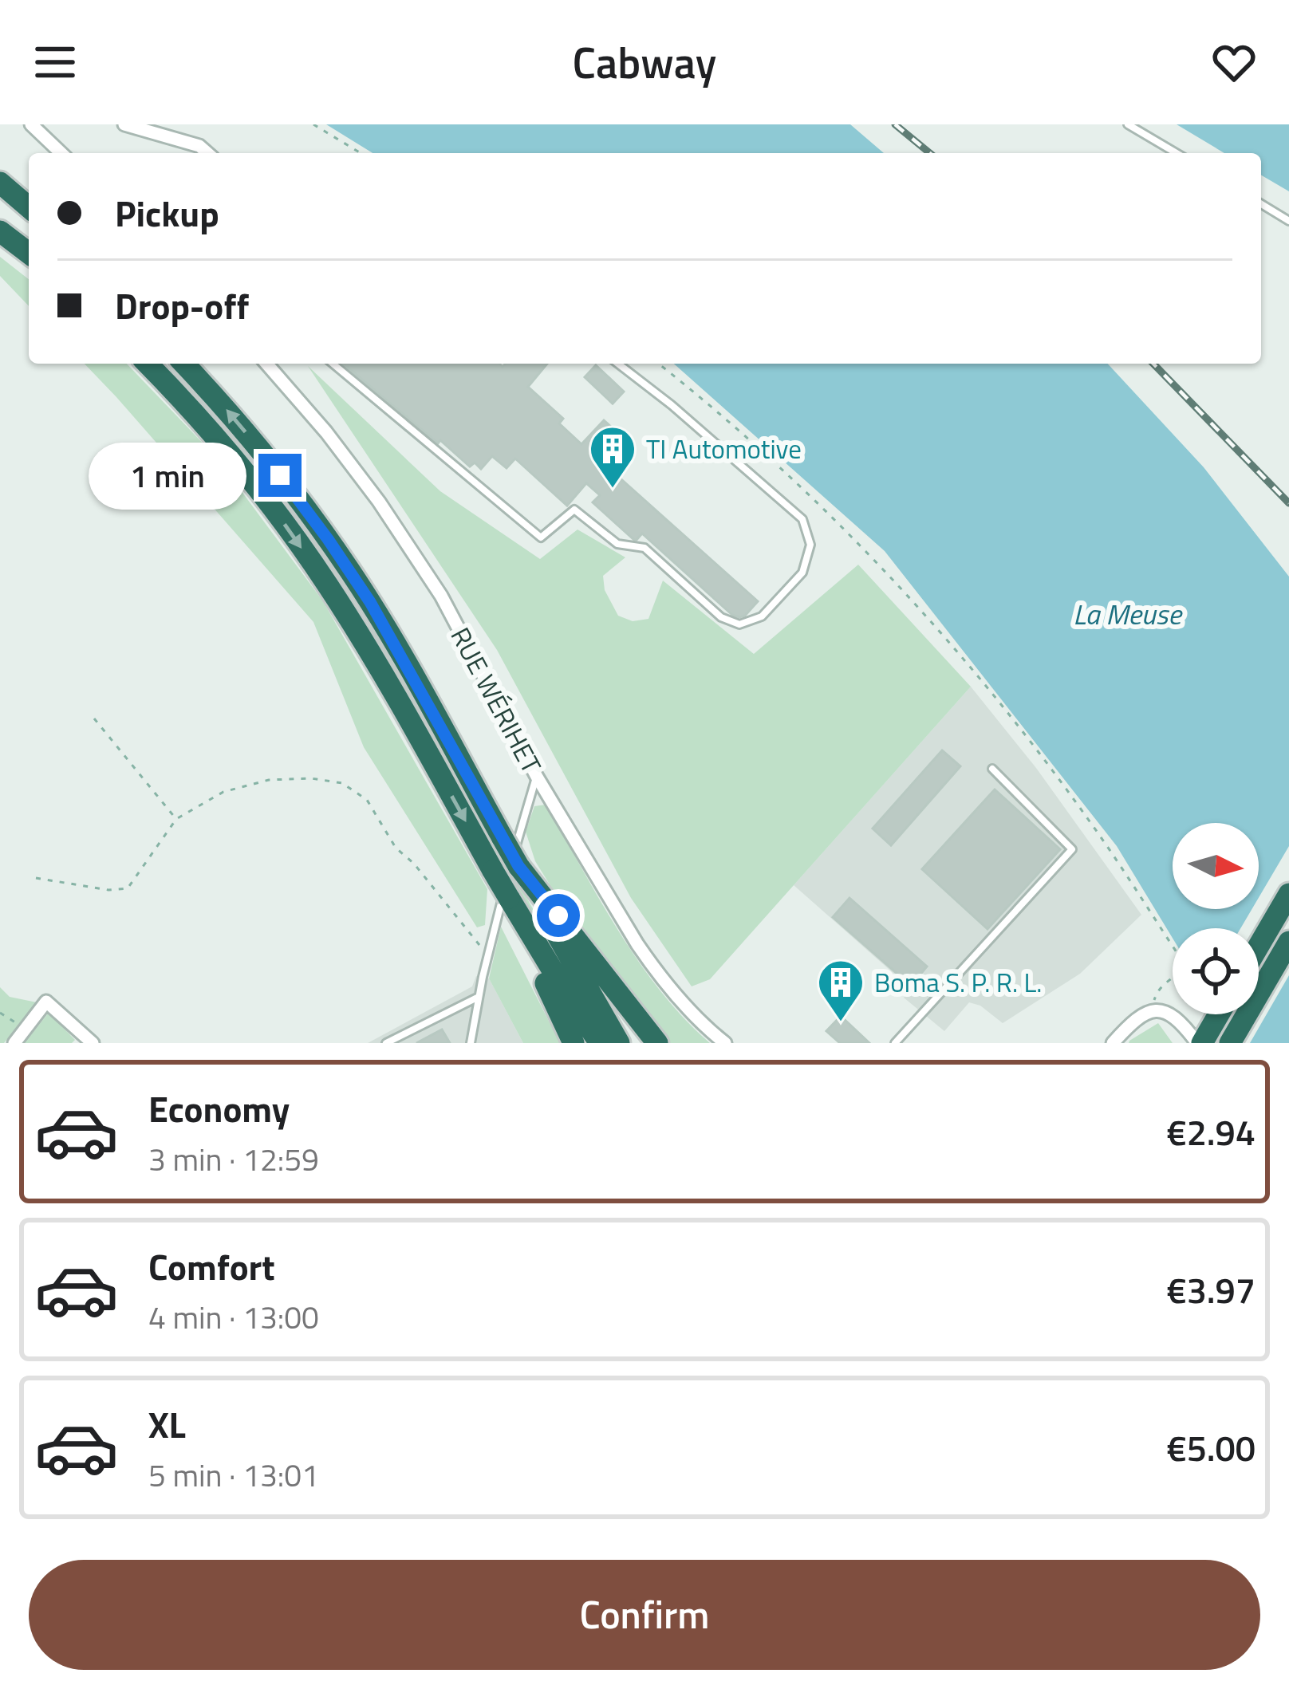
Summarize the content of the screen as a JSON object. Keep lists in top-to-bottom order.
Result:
{
  "streets": {
    "street": ["RUE WÉRIHET"]
  },
  "water": ["La Meuse"],
  "places": {
    "building": ["TI Automotive", "Boma S. P. R. L."]
  },
  "north": "right",
  "page": {
    "header": "Cabway",
    "banner": ["Pickup", "Drop-off"],
    "bubble": "1 min",
    "list": [
      {
        "name": "Economy",
        "note": "3 min · 12:59",
        "value": "€2.94"
      },
      {
        "name": "Comfort",
        "note": "4 min · 13:00",
        "value": "€3.97"
      },
      {
        "name": "XL",
        "note": "5 min · 13:01",
        "value": "€5.00"
      }
    ],
    "buttons": "Confirm"
  }
}
